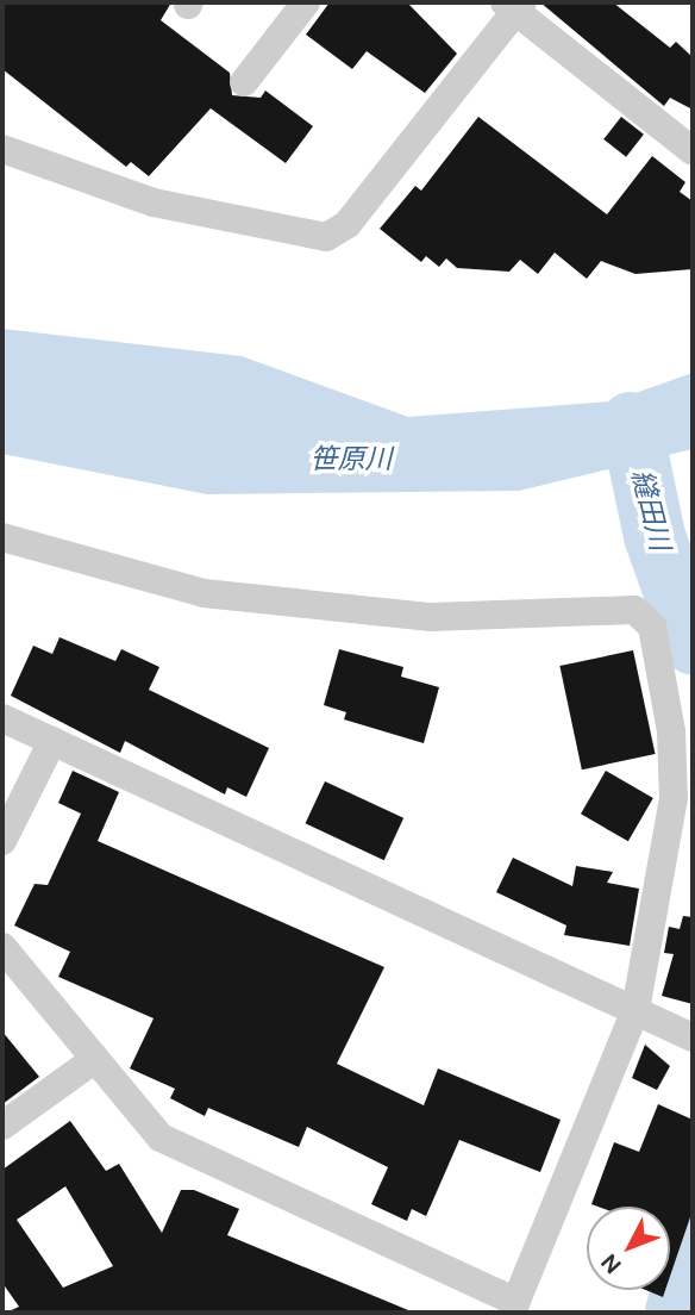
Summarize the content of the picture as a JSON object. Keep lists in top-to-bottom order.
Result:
{
  "water": ["笹原川", "縫田川"],
  "north": "bottom left"
}
